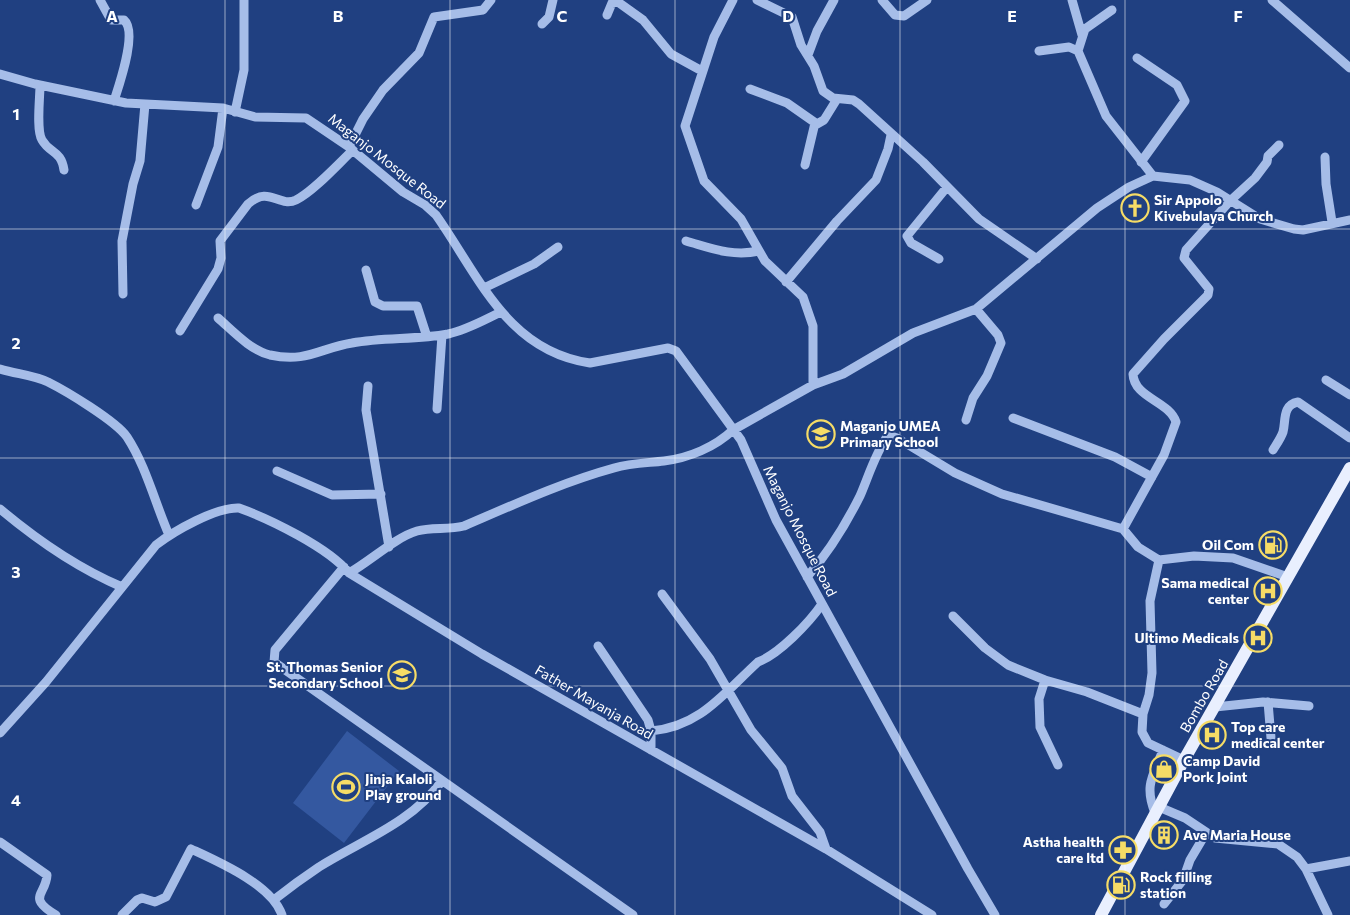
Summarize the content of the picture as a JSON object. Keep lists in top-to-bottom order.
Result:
{
  "streets": {
    "main road": ["Bombo Road"],
    "street": ["Maganjo Mosque Road", "Father Mayanja Road"]
  },
  "places": {
    "church": ["Sir Appolo Kivebulaya Church"],
    "school or university": ["Maganjo UMEA Primary School", "St. Thomas Senior Secondary School"],
    "fuel station": ["Oil Com", "Rock filling station"],
    "hospital": ["Sama medical center", "Ultimo Medicals", "Top care medical center"],
    "shop": ["Camp David Pork Joint"],
    "sports": ["Jinja Kaloli Play ground"],
    "building": ["Ave Maria House"],
    "pharmacy": ["Astha health care ltd"]
  },
  "grid": {
    "columns": [
      "A",
      "B",
      "C",
      "D",
      "E",
      "F"
    ],
    "rows": [
      "1",
      "2",
      "3",
      "4"
    ]
  }
}
